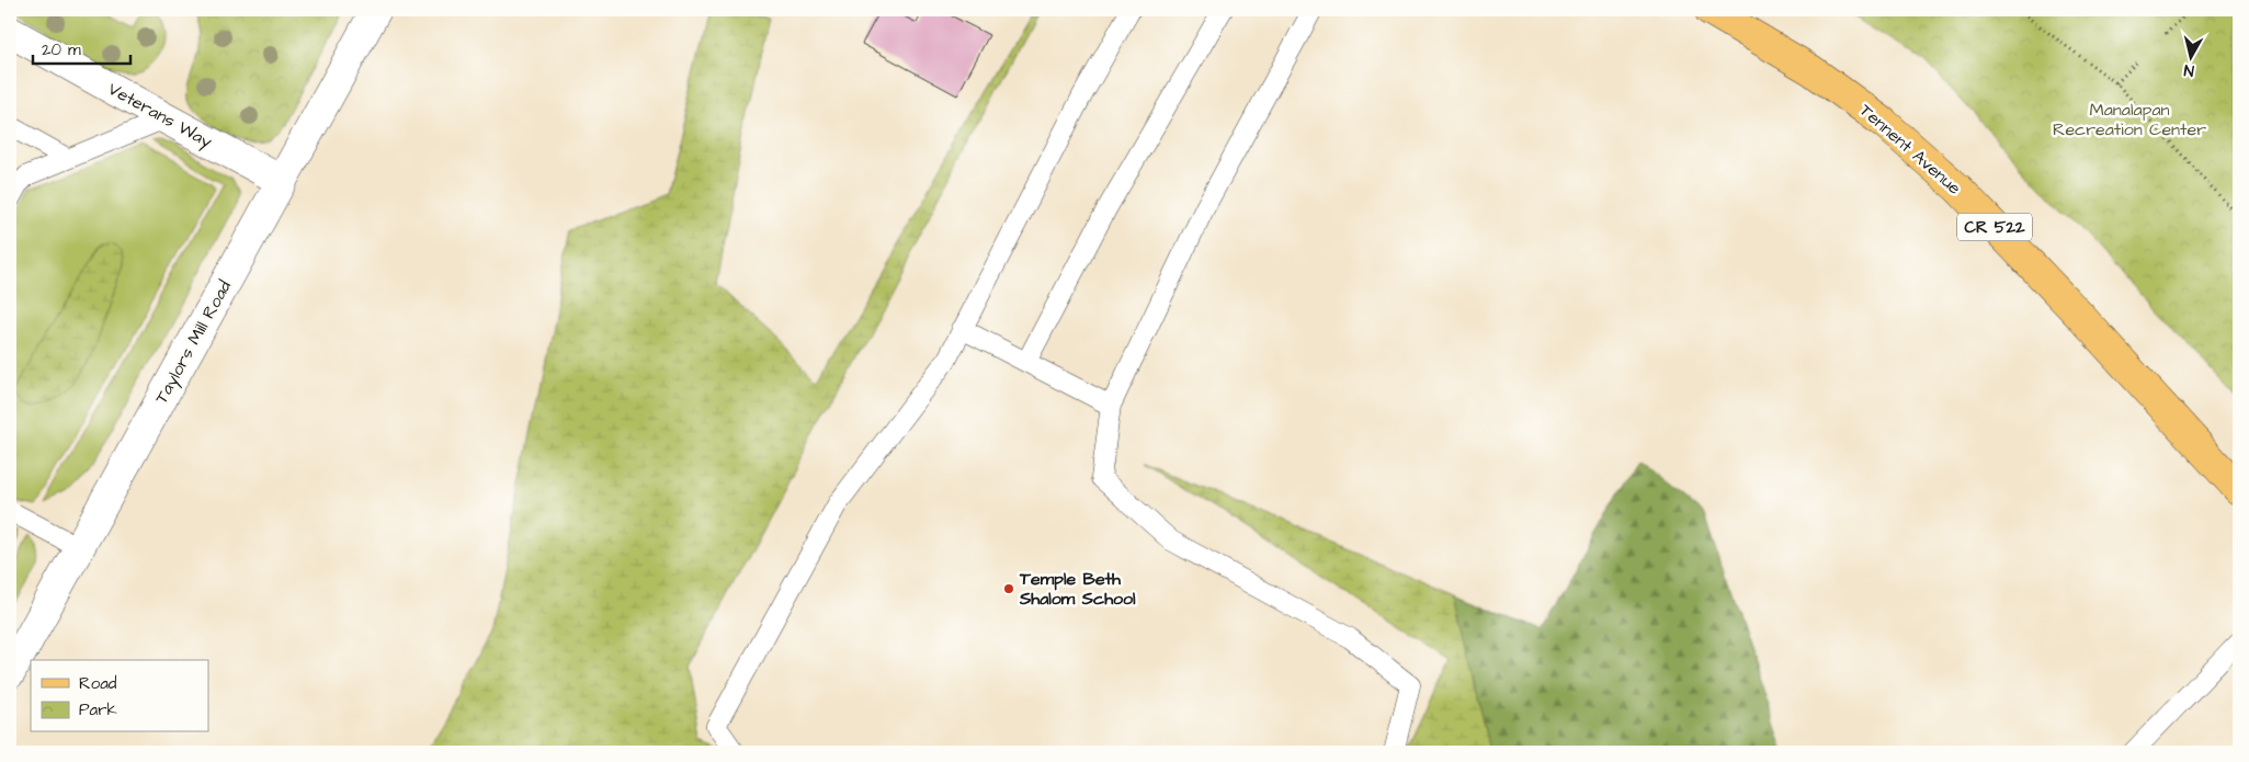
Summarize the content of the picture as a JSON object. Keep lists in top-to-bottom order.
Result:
{
  "streets": {
    "main road": ["Tennent Avenue", "CR 522"],
    "street": ["Veterans Way", "Taylors Mill Road"]
  },
  "crossings": [
    ["Veterans Way", "Taylors Mill Road"]
  ],
  "parks": ["Manalapan Recreation Center"],
  "places": ["Temple Beth Shalom School"],
  "legend": ["Road", "Park"],
  "scale_bar": "20 m",
  "north": "bottom"
}
